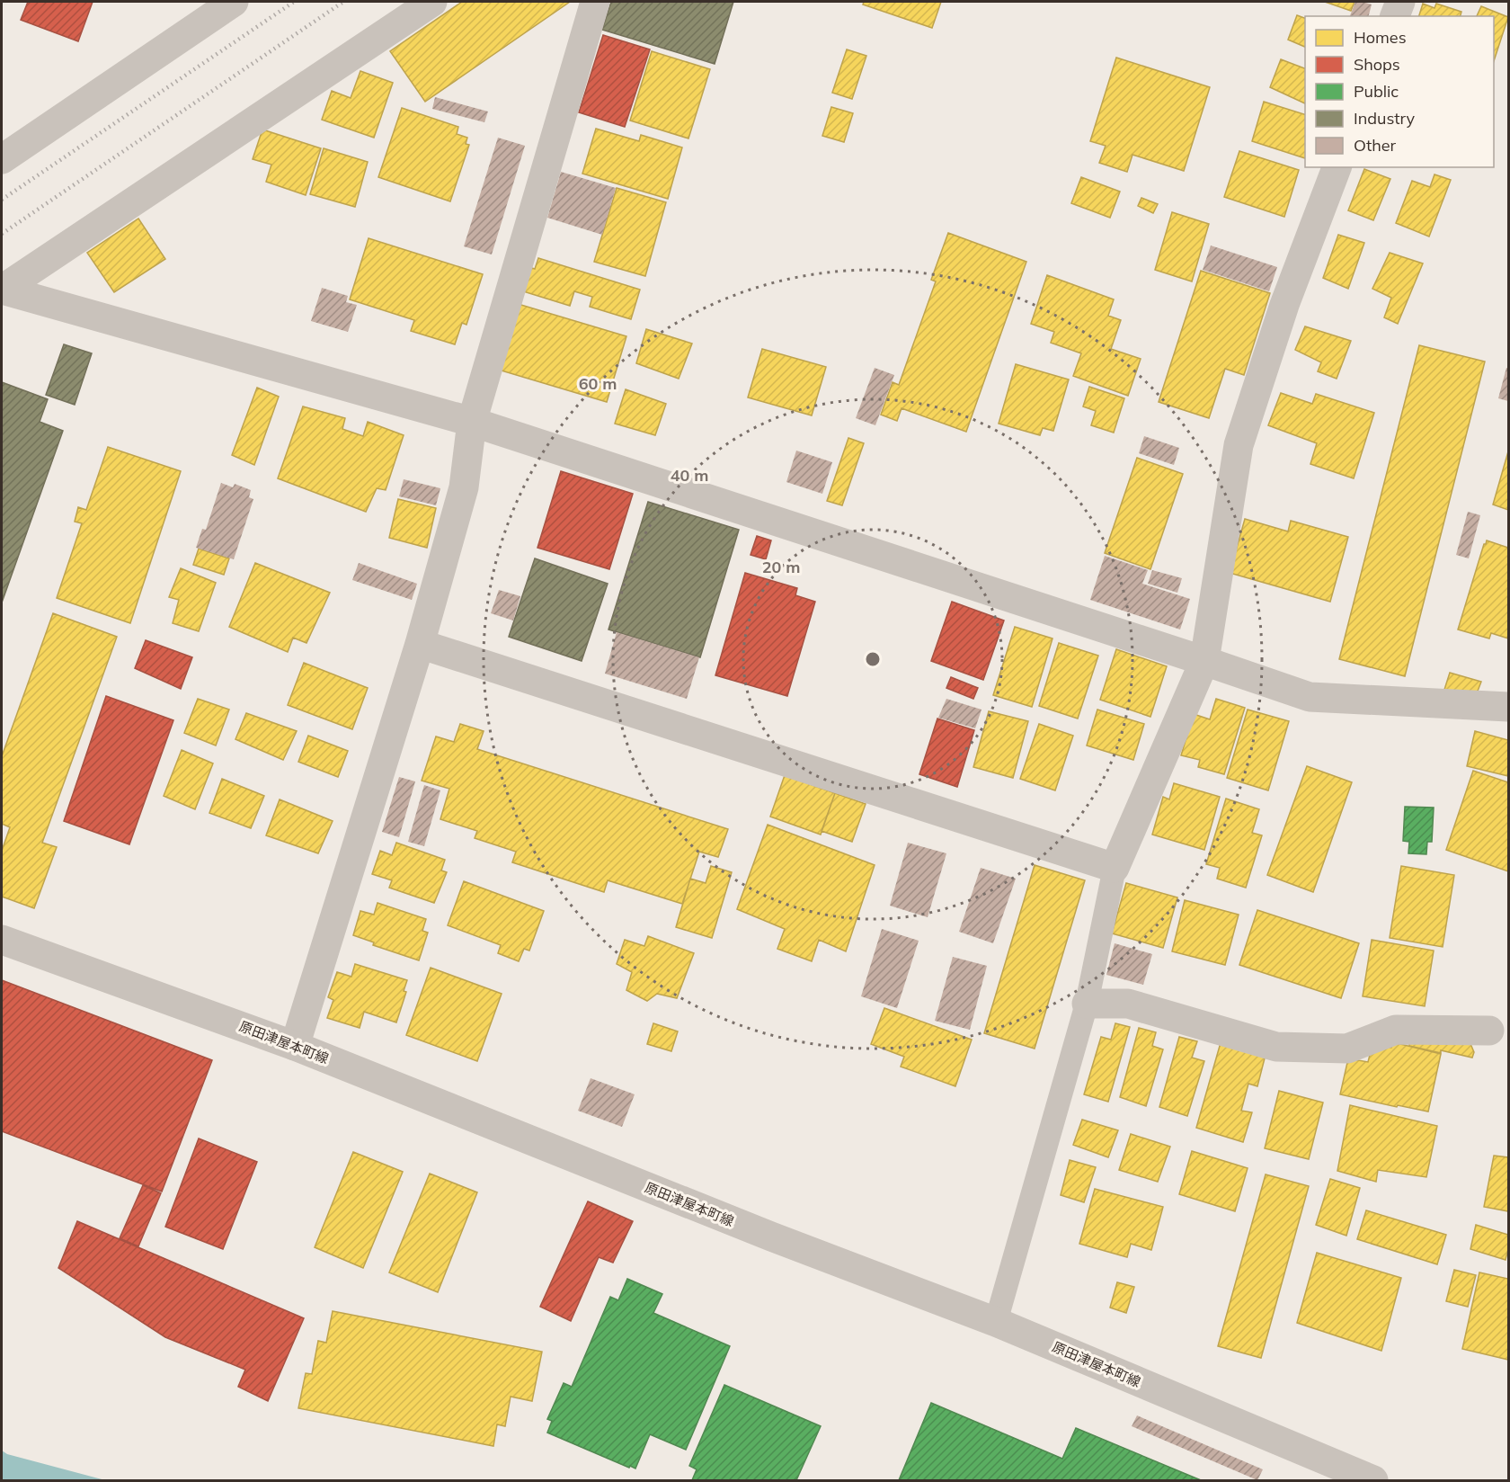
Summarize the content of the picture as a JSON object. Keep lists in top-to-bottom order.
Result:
{
  "streets": {
    "street": ["原田津屋本町線"]
  },
  "legend": [
    "Homes",
    "Shops",
    "Public",
    "Industry",
    "Other"
  ],
  "rings": ["60 m", "40 m", "20 m"]
}
